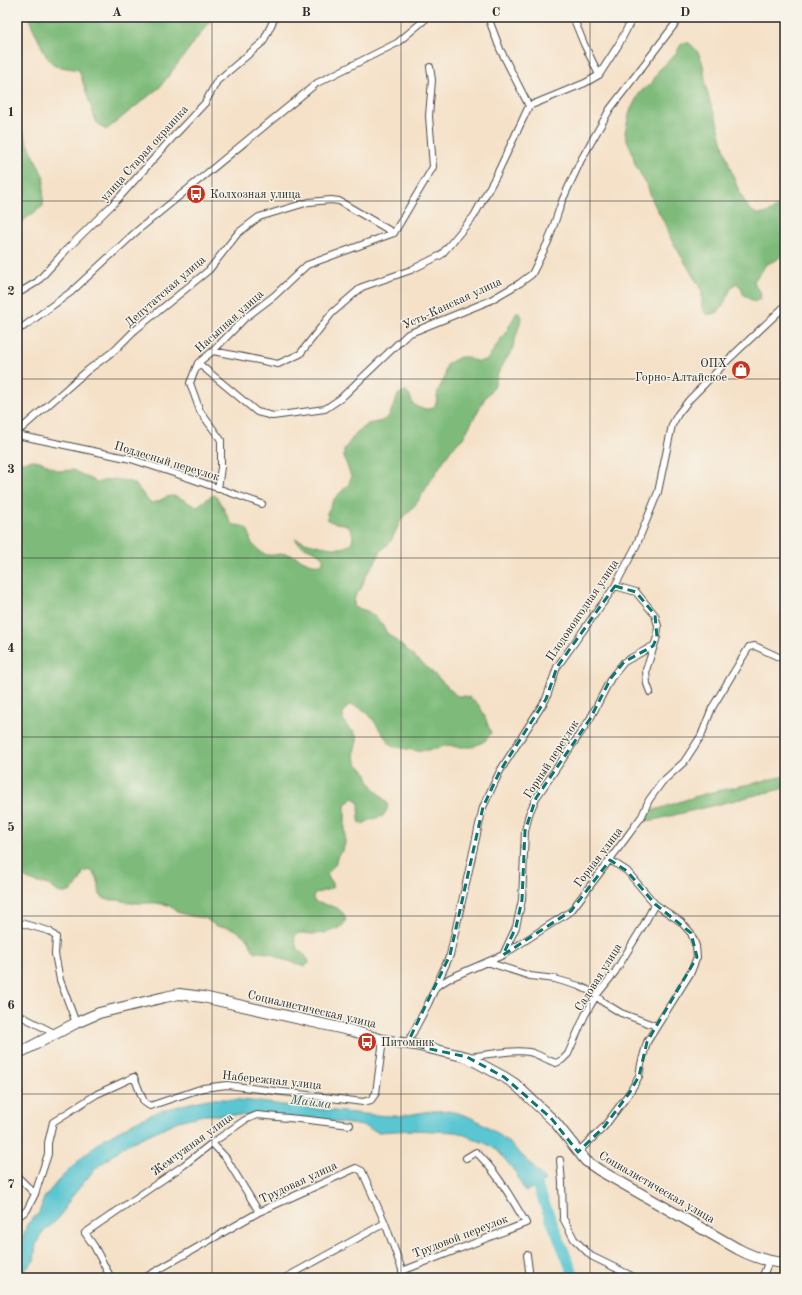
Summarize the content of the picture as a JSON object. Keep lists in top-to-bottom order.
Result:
{
  "streets": {
    "main road": ["Социалистическая улица"],
    "street": [
      "улица Старая окраинка",
      "Депутатская улица",
      "Усть-Канская улица",
      "Насыпная улица",
      "Подлесный переулок",
      "Плодовоягодная улица",
      "Горный переулок",
      "Горная улица",
      "Садовая улица",
      "Набережная улица",
      "Жемчужная улица",
      "Трудовая улица",
      "Трудовой переулок"
    ]
  },
  "crossings": [
    ["Депутатская улица", "Насыпная улица"],
    ["Усть-Канская улица", "Насыпная улица"],
    ["Насыпная улица", "Подлесный переулок"],
    ["Плодовоягодная улица", "Горная улица"],
    ["Плодовоягодная улица", "Социалистическая улица"],
    ["Горный переулок", "Горная улица"],
    ["Садовая улица", "Социалистическая улица"],
    ["Социалистическая улица", "Набережная улица"],
    ["Трудовая улица", "Трудовой переулок"]
  ],
  "water": ["Майма"],
  "places": {
    "bus stop": ["Колхозная улица", "Питомник"],
    "shop": ["ОПХ Горно-Алтайское"]
  },
  "grid": {
    "columns": [
      "A",
      "B",
      "C",
      "D"
    ],
    "rows": [
      "1",
      "2",
      "3",
      "4",
      "5",
      "6",
      "7"
    ]
  }
}
